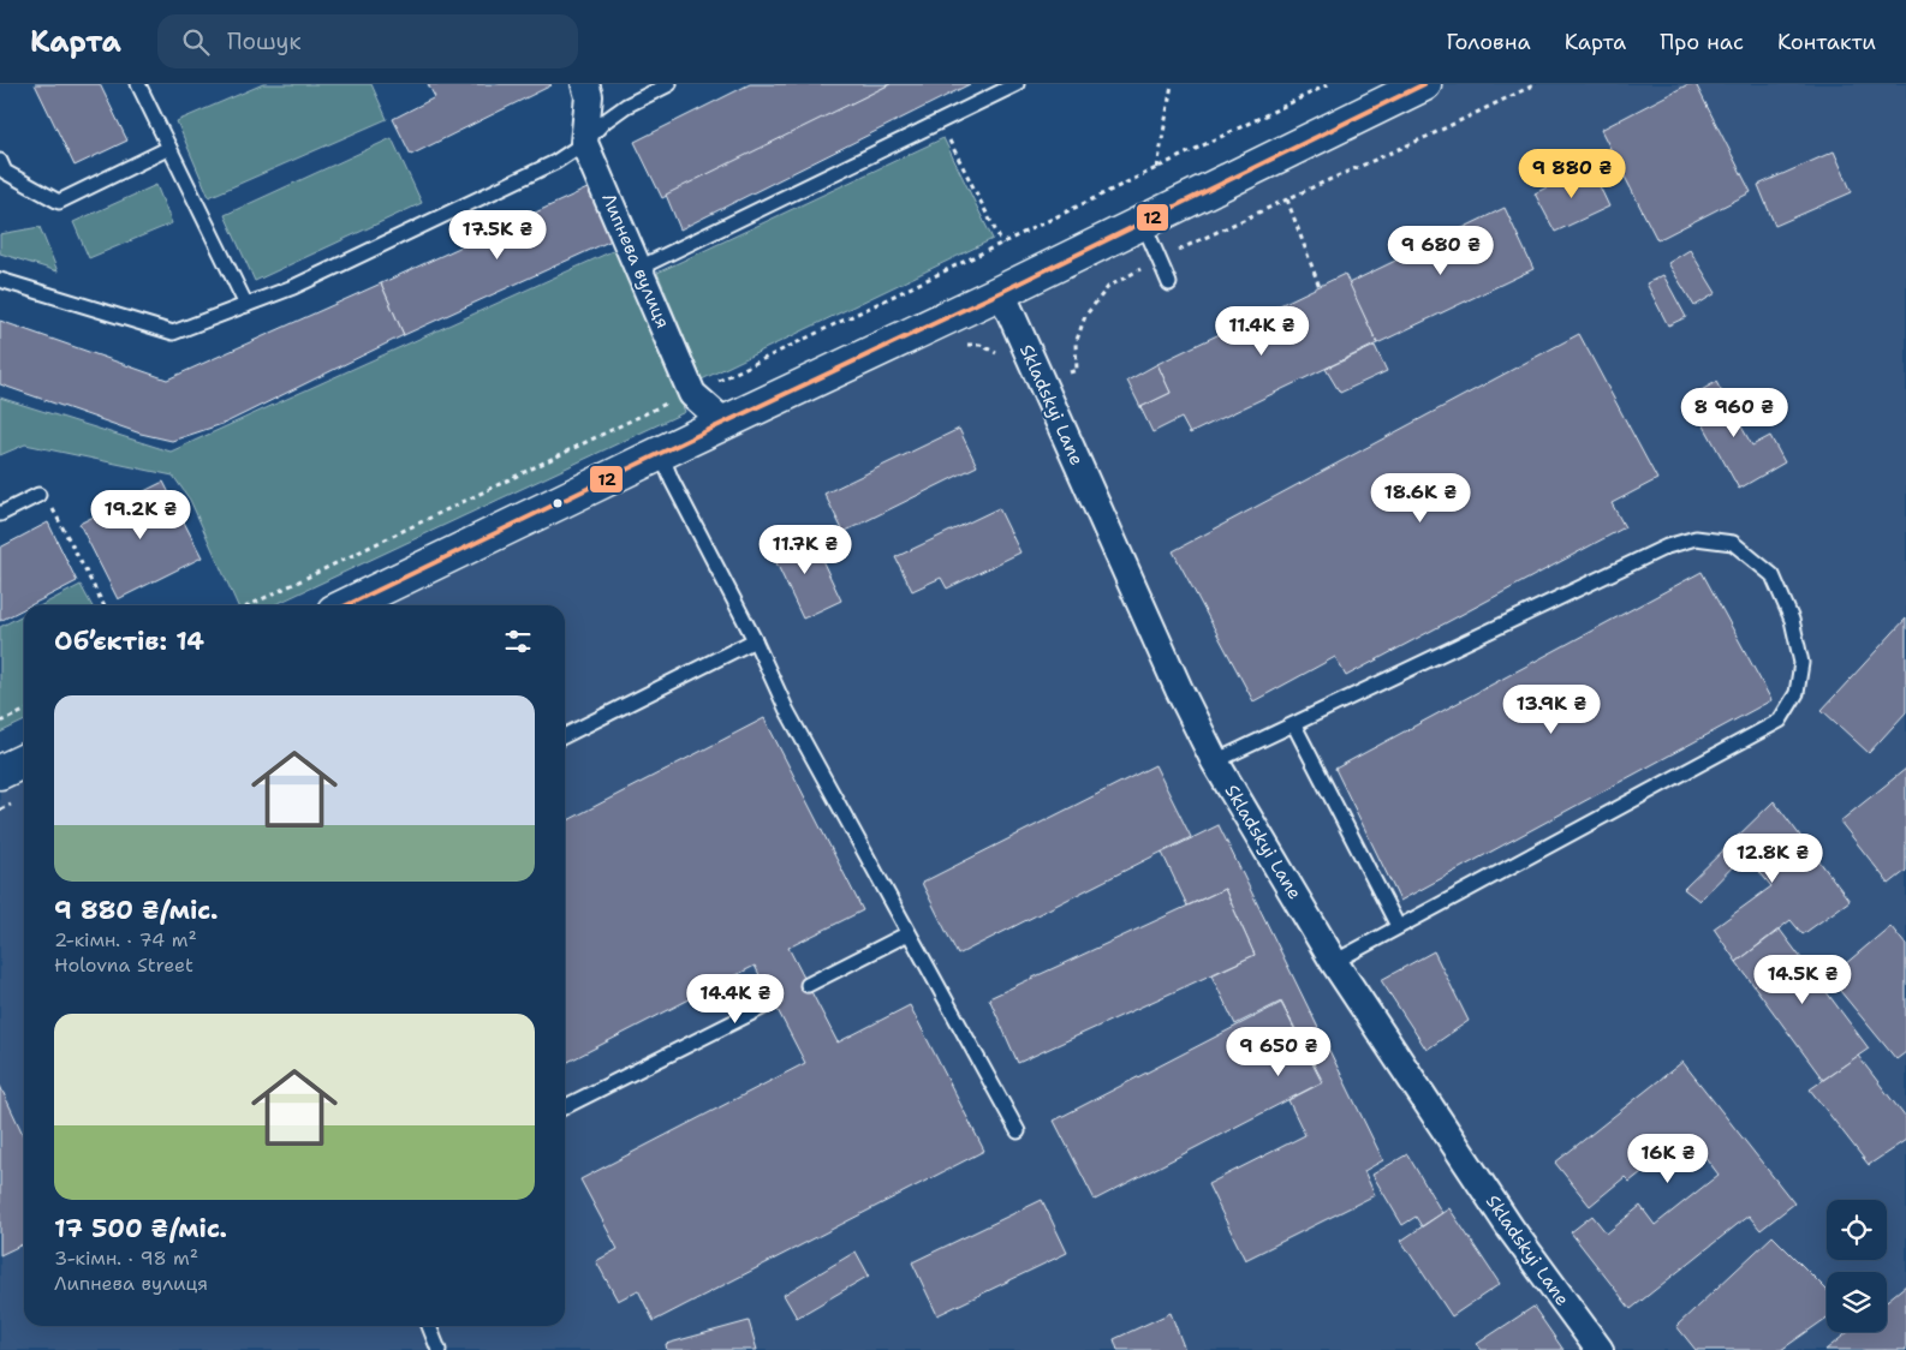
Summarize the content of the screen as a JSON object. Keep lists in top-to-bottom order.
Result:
{
  "streets": {
    "street": ["Липнева вулиця", "Skladskyi Lane"]
  },
  "lines": ["transit line 12"],
  "page": {
    "header": "Карта",
    "search": "Пошук",
    "nav": [
      "Головна",
      "Карта",
      "Про нас",
      "Контакти"
    ],
    "price": [
      "9 880 ₴",
      "17.5K ₴",
      "9 680 ₴",
      "11.4K ₴",
      "8 960 ₴",
      "18.6K ₴",
      "19.2K ₴",
      "11.7K ₴",
      "13.9K ₴",
      "12.8K ₴",
      "14.5K ₴",
      "14.4K ₴",
      "9 650 ₴",
      "16K ₴"
    ],
    "heading": "Об’єктів: 14",
    "list": [
      {
        "name": "9 880 ₴/міс.",
        "note": "2-кімн. · 74 m² · Holovna Street"
      },
      {
        "name": "17 500 ₴/міс.",
        "note": "3-кімн. · 98 m² · Липнева вулиця"
      }
    ]
  }
}
